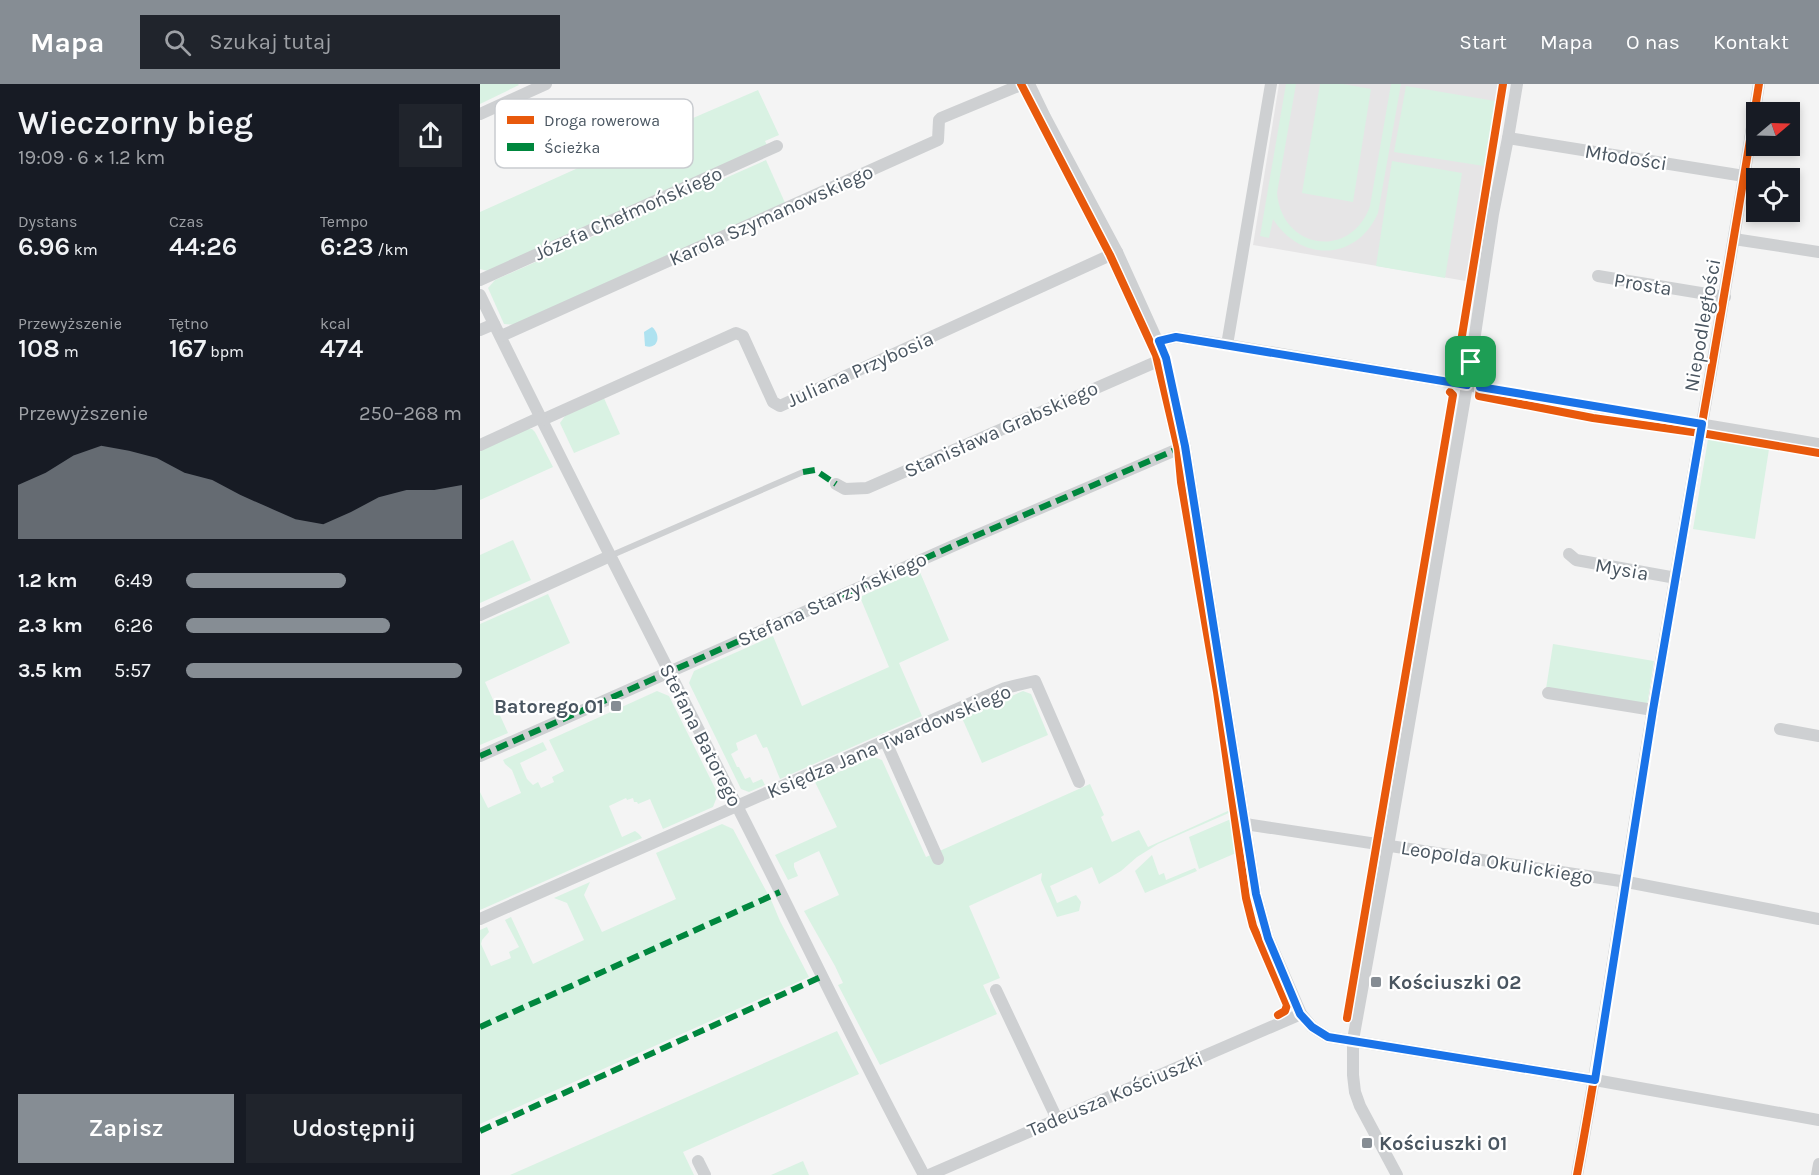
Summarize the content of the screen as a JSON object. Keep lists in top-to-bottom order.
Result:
{
  "streets": {
    "street": [
      "Młodości",
      "Józefa Chełmońskiego",
      "Karola Szymanowskiego",
      "Prosta",
      "Niepodległości",
      "Juliana Przybosia",
      "Stanisława Grabskiego",
      "Mysia",
      "Stefana Starzyńskiego",
      "Stefana Batorego",
      "Księdza Jana Twardowskiego",
      "Leopolda Okulickiego",
      "Tadeusza Kościuszki"
    ]
  },
  "crossings": [
    ["Młodości", "Niepodległości"],
    ["Karola Szymanowskiego", "Stefana Batorego"],
    ["Prosta", "Niepodległości"],
    ["Niepodległości", "Mysia"],
    ["Niepodległości", "Leopolda Okulickiego"],
    ["Juliana Przybosia", "Stefana Batorego"],
    ["Stefana Starzyńskiego", "Stefana Batorego"],
    ["Stefana Batorego", "Księdza Jana Twardowskiego"]
  ],
  "places": {
    "transit": ["Batorego 01", "Kościuszki 02", "Kościuszki 01"]
  },
  "legend": ["Droga rowerowa", "Ścieżka"],
  "north": "right",
  "page": {
    "header": "Mapa",
    "search": "Szukaj tutaj",
    "nav": [
      "Start",
      "Mapa",
      "O nas",
      "Kontakt"
    ],
    "heading": ["Wieczorny bieg", "19:09 · 6 × 1.2 km"],
    "stats": [
      ["Dystans", "6.96 km"],
      ["Czas", "44:26"],
      ["Tempo", "6:23 /km"],
      ["Przewyższenie", "108 m"],
      ["Tętno", "167 bpm"],
      ["kcal", "474"]
    ],
    "chart": ["Przewyższenie", "250–268 m"],
    "list": [
      {
        "name": "1.2 km",
        "note": "6:49"
      },
      {
        "name": "2.3 km",
        "note": "6:26"
      },
      {
        "name": "3.5 km",
        "note": "5:57"
      }
    ],
    "buttons": ["Zapisz", "Udostępnij"]
  }
}
